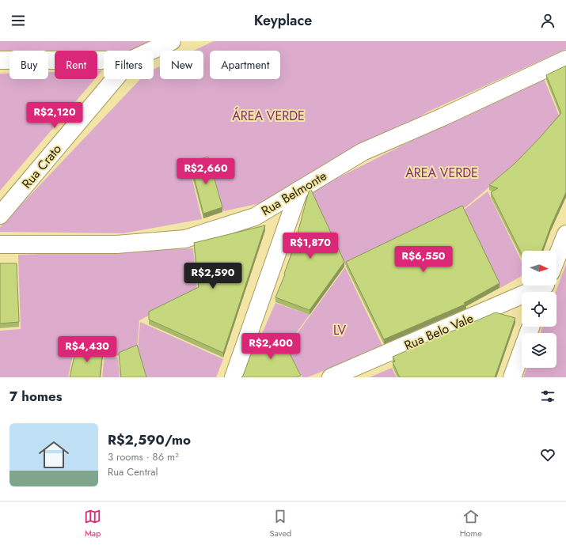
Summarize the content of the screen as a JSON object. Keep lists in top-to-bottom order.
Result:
{
  "streets": {
    "street": ["Rua Crato", "Rua Belmonte", "Rua Belo Vale"]
  },
  "parks": ["ÁREA VERDE", "AREA VERDE", "LV"],
  "north": "right",
  "page": {
    "header": "Keyplace",
    "chip": [
      "Buy",
      "Rent",
      "Filters",
      "New",
      "Apartment"
    ],
    "price": [
      "R$2,120",
      "R$2,660",
      "R$1,870",
      "R$6,550",
      "R$2,590",
      "R$2,400",
      "R$4,430"
    ],
    "heading": "7 homes",
    "list": [
      {
        "name": "R$2,590/mo",
        "note": "3 rooms · 86 m² · Rua Central"
      }
    ],
    "tabs": ["Map", "Saved", "Home"]
  }
}
